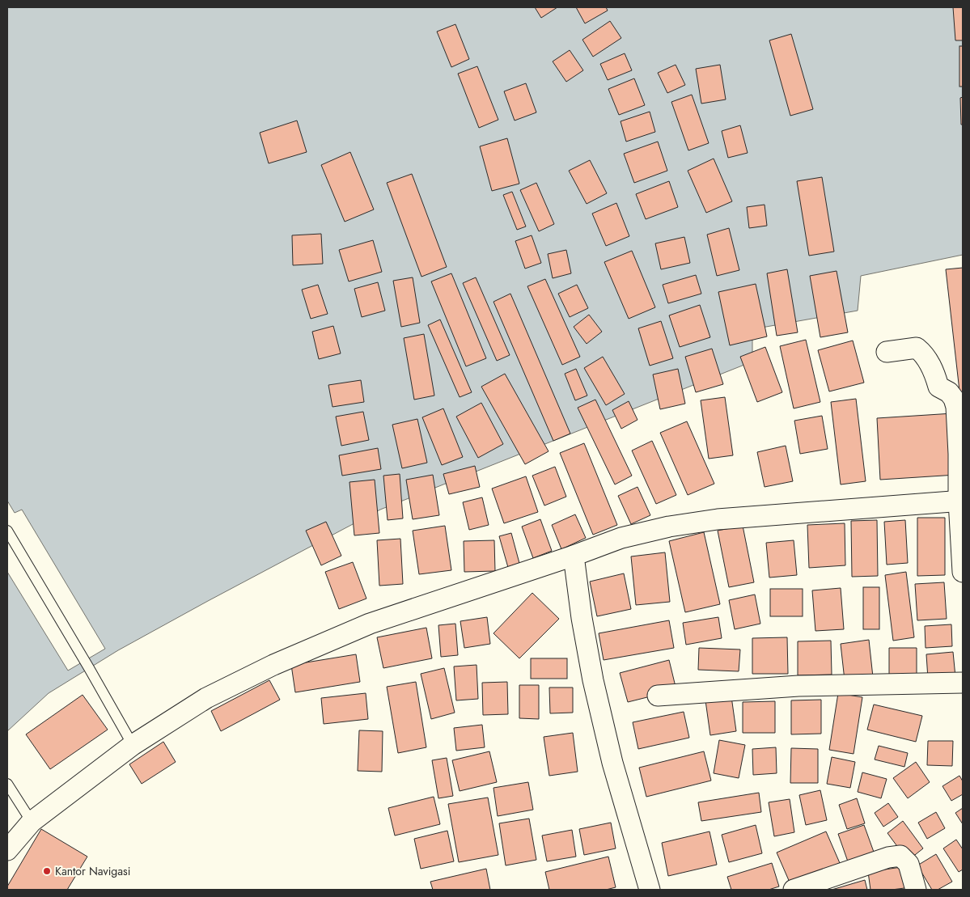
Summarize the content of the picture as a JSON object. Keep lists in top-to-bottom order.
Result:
{
  "places": ["Kantor Navigasi"]
}
